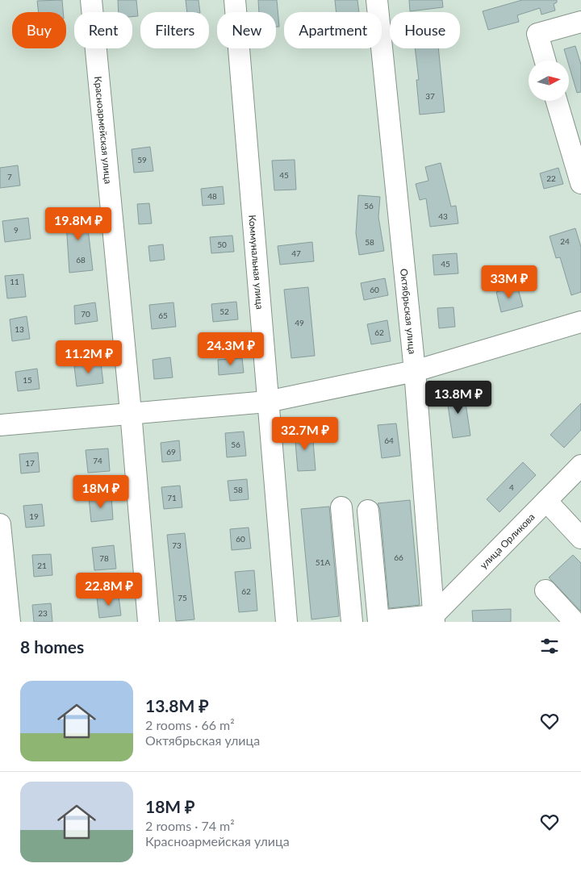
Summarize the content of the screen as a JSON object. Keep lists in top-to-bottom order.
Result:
{
  "streets": {
    "street": [
      "Красноармейская улица",
      "Коммунальная улица",
      "Октябрьская улица",
      "улица Орликова"
    ]
  },
  "crossings": [
    ["Октябрьская улица", "улица Орликова"]
  ],
  "house_numbers": [
    "37",
    "59",
    "45",
    "7",
    "22",
    "48",
    "56",
    "43",
    "9",
    "24",
    "58",
    "50",
    "47",
    "68",
    "45",
    "11",
    "60",
    "52",
    "70",
    "65",
    "49",
    "13",
    "62",
    "15",
    "64",
    "56",
    "69",
    "74",
    "17",
    "4",
    "58",
    "71",
    "19",
    "60",
    "73",
    "66",
    "78",
    "51А",
    "21",
    "62",
    "75",
    "23"
  ],
  "north": "right",
  "page": {
    "chip": [
      "Buy",
      "Rent",
      "Filters",
      "New",
      "Apartment",
      "House"
    ],
    "price": [
      "19.8M ₽",
      "33M ₽",
      "24.3M ₽",
      "11.2M ₽",
      "13.8M ₽",
      "32.7M ₽",
      "18M ₽",
      "22.8M ₽"
    ],
    "heading": "8 homes",
    "list": [
      {
        "name": "13.8M ₽",
        "note": "2 rooms · 66 m² · Октябрьская улица"
      },
      {
        "name": "18M ₽",
        "note": "2 rooms · 74 m² · Красноармейская улица"
      }
    ]
  }
}
